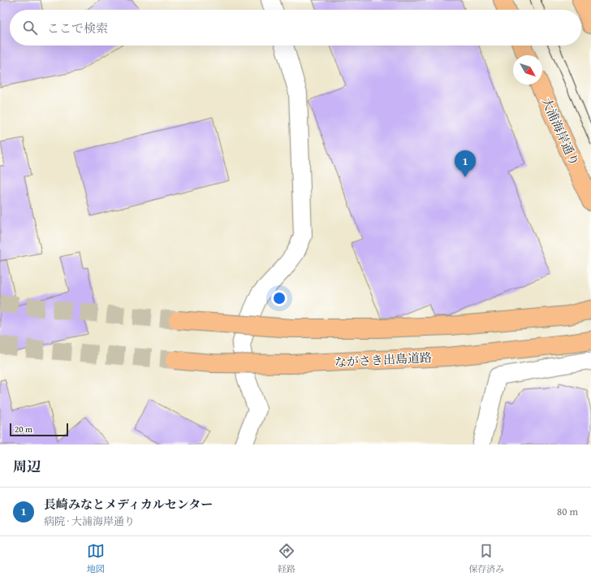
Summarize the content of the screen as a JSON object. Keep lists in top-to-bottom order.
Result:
{
  "streets": {
    "highway": ["大浦海岸通り", "ながさき出島道路"]
  },
  "scale_bar": "20 m",
  "north": "bottom right",
  "page": {
    "search": "ここで検索",
    "pins": "1",
    "scale": "20 m",
    "heading": "周辺",
    "list": [
      {
        "mark": "1",
        "name": "長崎みなとメディカルセンター",
        "note": "病院 · 大浦海岸通り",
        "value": "80 m"
      }
    ],
    "nav": ["地図", "経路", "保存済み"]
  }
}
